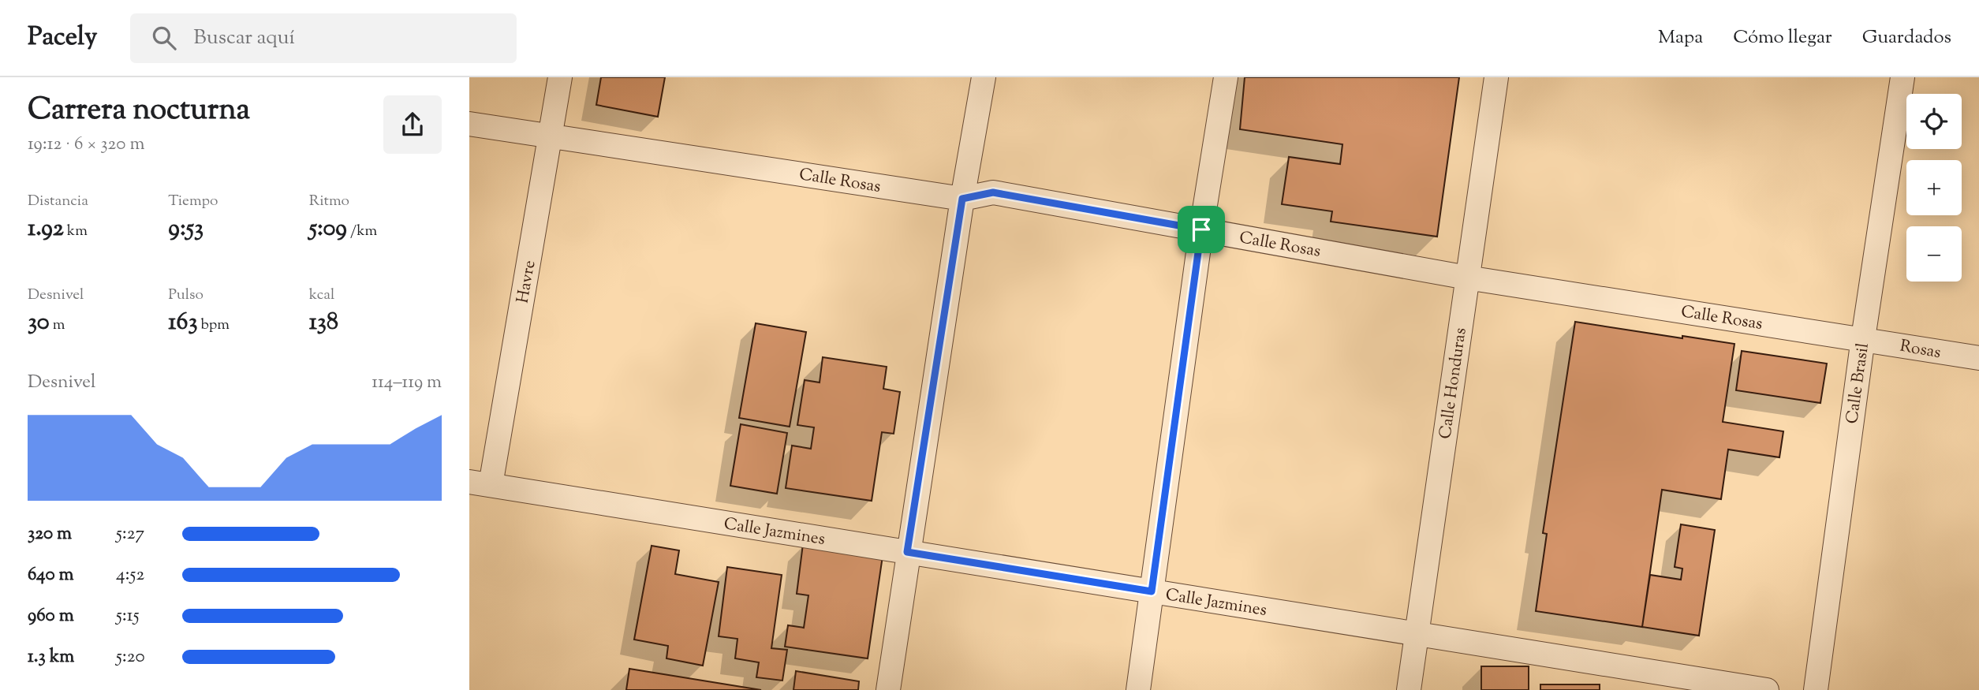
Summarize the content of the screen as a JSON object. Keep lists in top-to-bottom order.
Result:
{
  "streets": {
    "street": [
      "Calle Rosas",
      "Havre",
      "Rosas",
      "Calle Honduras",
      "Calle Brasil",
      "Calle Jazmines"
    ]
  },
  "crossings": [
    ["Calle Rosas", "Havre"],
    ["Calle Rosas", "Rosas"],
    ["Calle Rosas", "Calle Honduras"],
    ["Calle Rosas", "Calle Brasil"],
    ["Havre", "Calle Jazmines"],
    ["Rosas", "Calle Brasil"],
    ["Calle Honduras", "Calle Jazmines"]
  ],
  "page": {
    "header": "Pacely",
    "search": "Buscar aquí",
    "nav": ["Mapa", "Cómo llegar", "Guardados"],
    "heading": ["Carrera nocturna", "19:12 · 6 × 320 m"],
    "map_buttons": ["+", "−"],
    "stats": [
      ["Distancia", "1.92 km"],
      ["Tiempo", "9:53"],
      ["Ritmo", "5:09 /km"],
      ["Desnivel", "30 m"],
      ["Pulso", "163 bpm"],
      ["kcal", "138"]
    ],
    "chart": ["Desnivel", "114–119 m"],
    "list": [
      {
        "name": "320 m",
        "note": "5:27"
      },
      {
        "name": "640 m",
        "note": "4:52"
      },
      {
        "name": "960 m",
        "note": "5:15"
      },
      {
        "name": "1.3 km",
        "note": "5:20"
      }
    ]
  }
}
